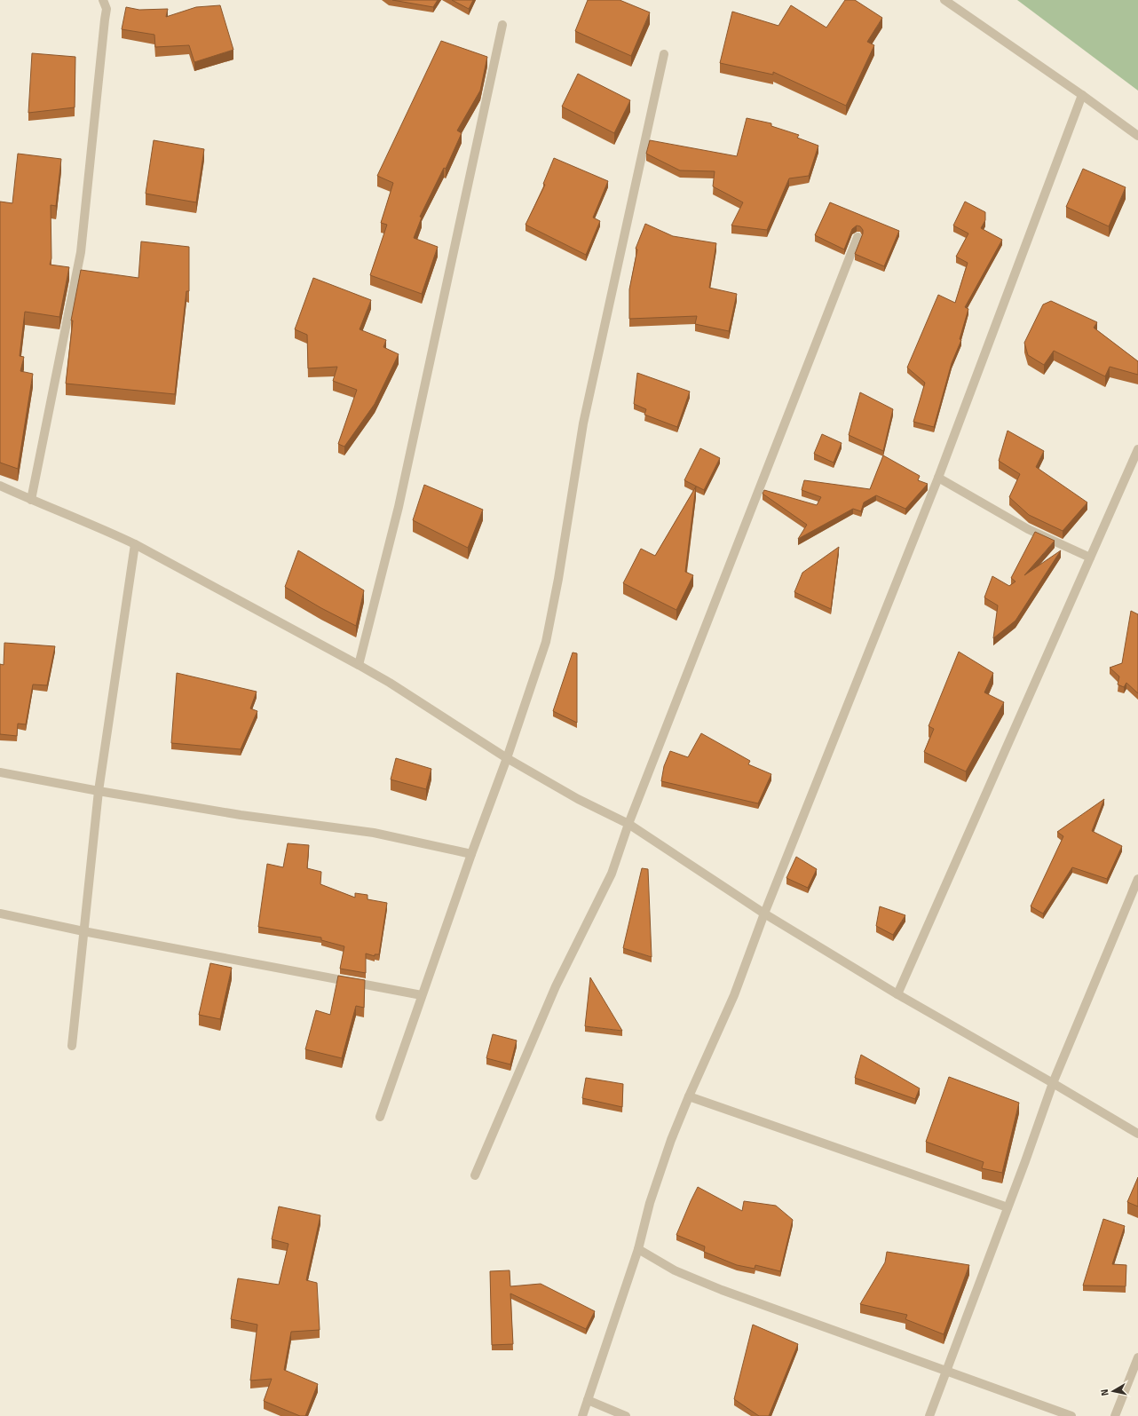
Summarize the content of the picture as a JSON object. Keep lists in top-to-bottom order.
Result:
{
  "north": "left"
}
